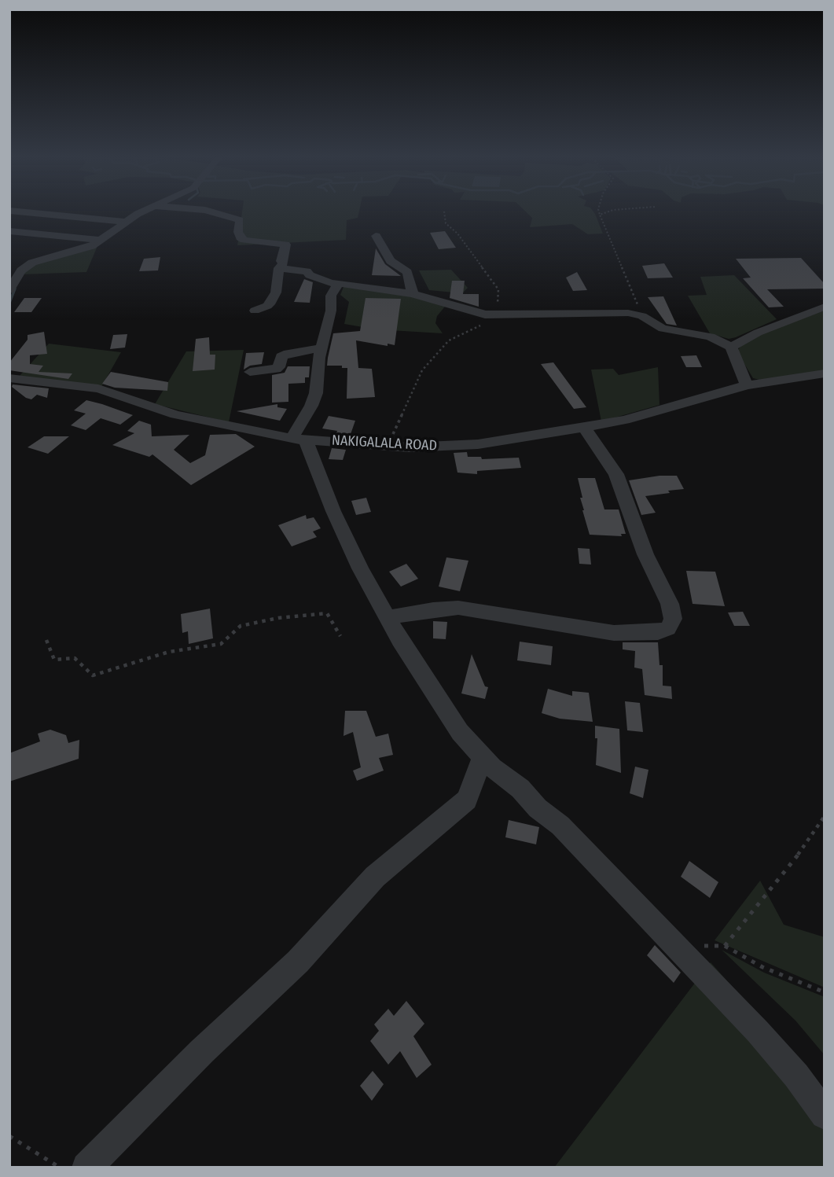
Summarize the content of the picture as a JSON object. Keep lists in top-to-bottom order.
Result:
{
  "streets": {
    "street": ["NAKIGALALA ROAD"]
  }
}
